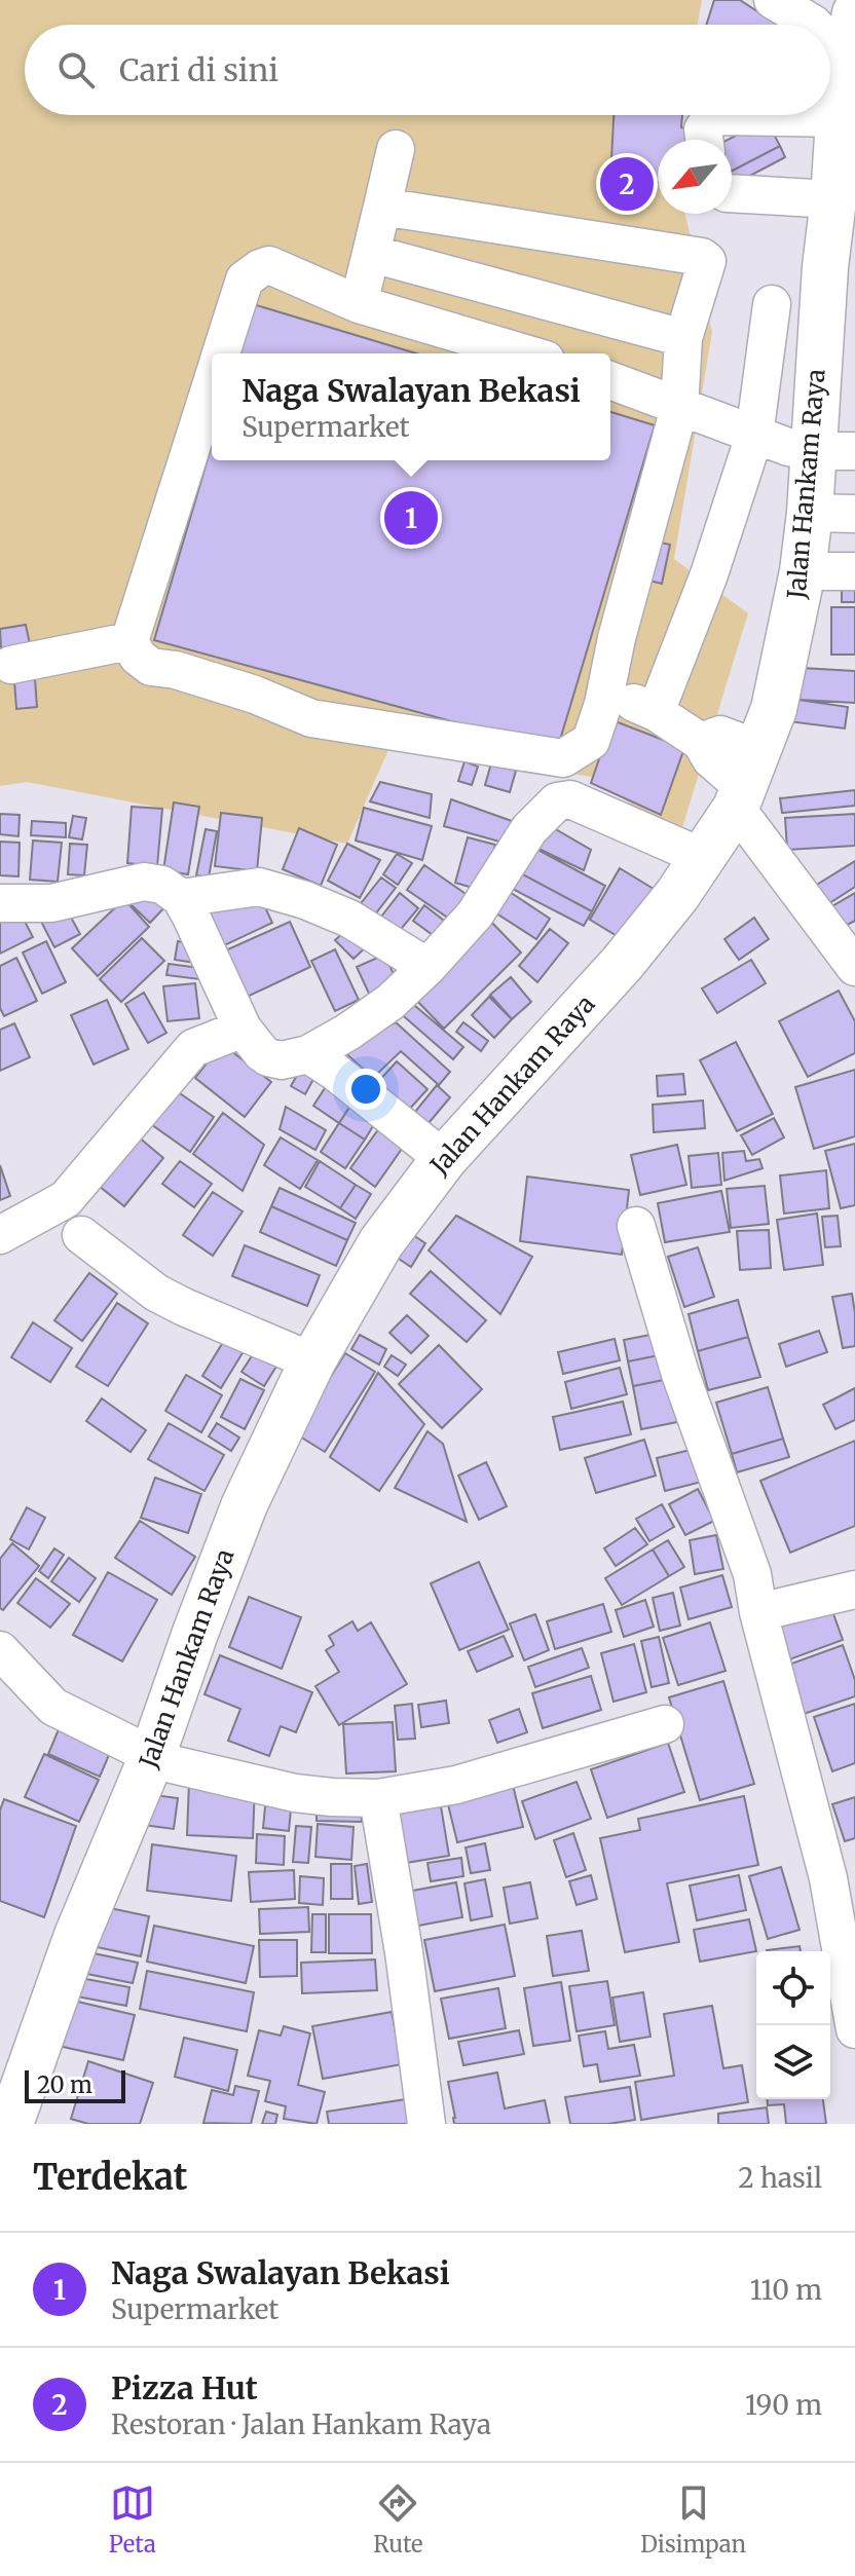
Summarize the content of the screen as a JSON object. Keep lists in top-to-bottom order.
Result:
{
  "streets": {
    "main road": ["Jalan Hankam Raya"]
  },
  "scale_bar": "20 m",
  "north": "bottom left",
  "page": {
    "search": "Cari di sini",
    "pins": ["2", "1"],
    "popup": ["Naga Swalayan Bekasi", "Supermarket"],
    "scale": "20 m",
    "heading": ["Terdekat", "2 hasil"],
    "list": [
      {
        "mark": "1",
        "name": "Naga Swalayan Bekasi",
        "note": "Supermarket",
        "value": "110 m"
      },
      {
        "mark": "2",
        "name": "Pizza Hut",
        "note": "Restoran · Jalan Hankam Raya",
        "value": "190 m"
      }
    ],
    "nav": ["Peta", "Rute", "Disimpan"]
  }
}
